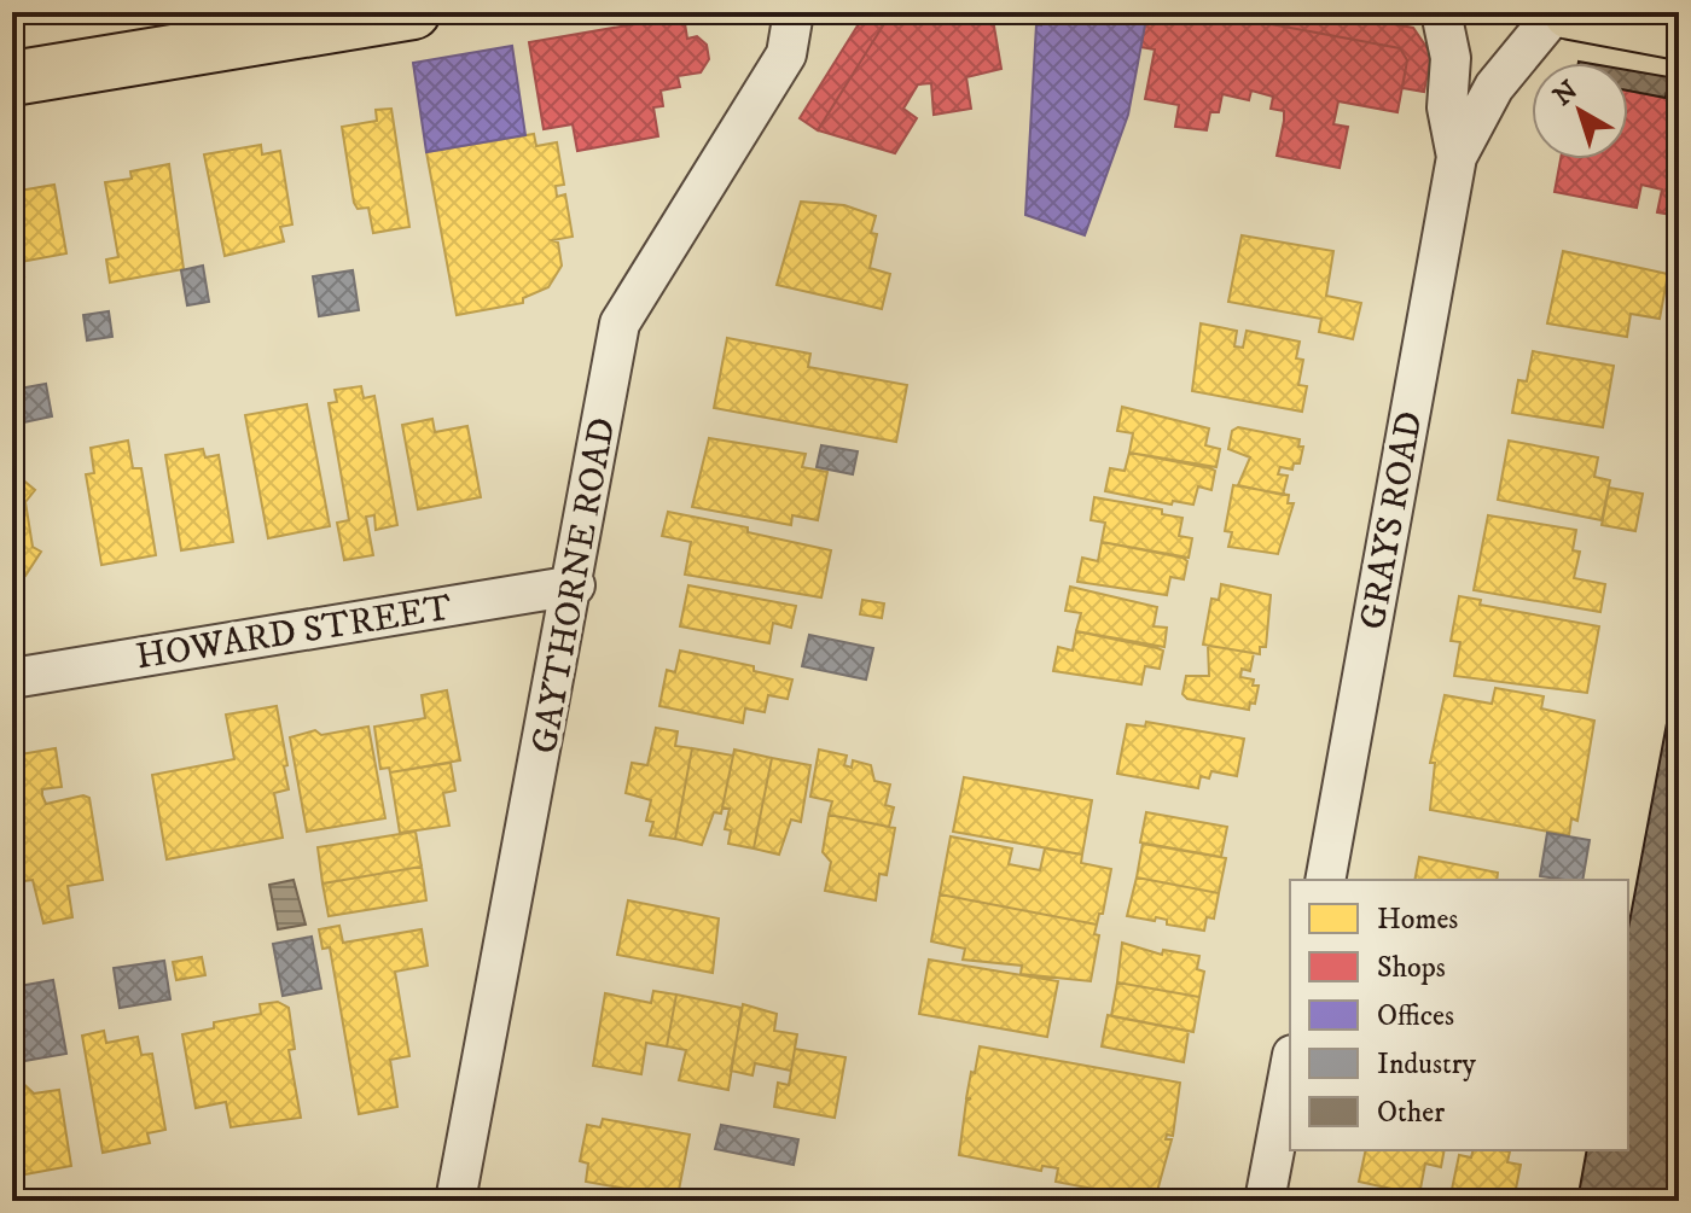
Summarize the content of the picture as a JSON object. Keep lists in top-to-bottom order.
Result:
{
  "streets": {
    "street": ["GRAYS ROAD", "GAYTHORNE ROAD", "HOWARD STREET"]
  },
  "crossings": [
    ["GAYTHORNE ROAD", "HOWARD STREET"]
  ],
  "legend": [
    "Homes",
    "Shops",
    "Offices",
    "Industry",
    "Other"
  ],
  "north": "top left"
}
